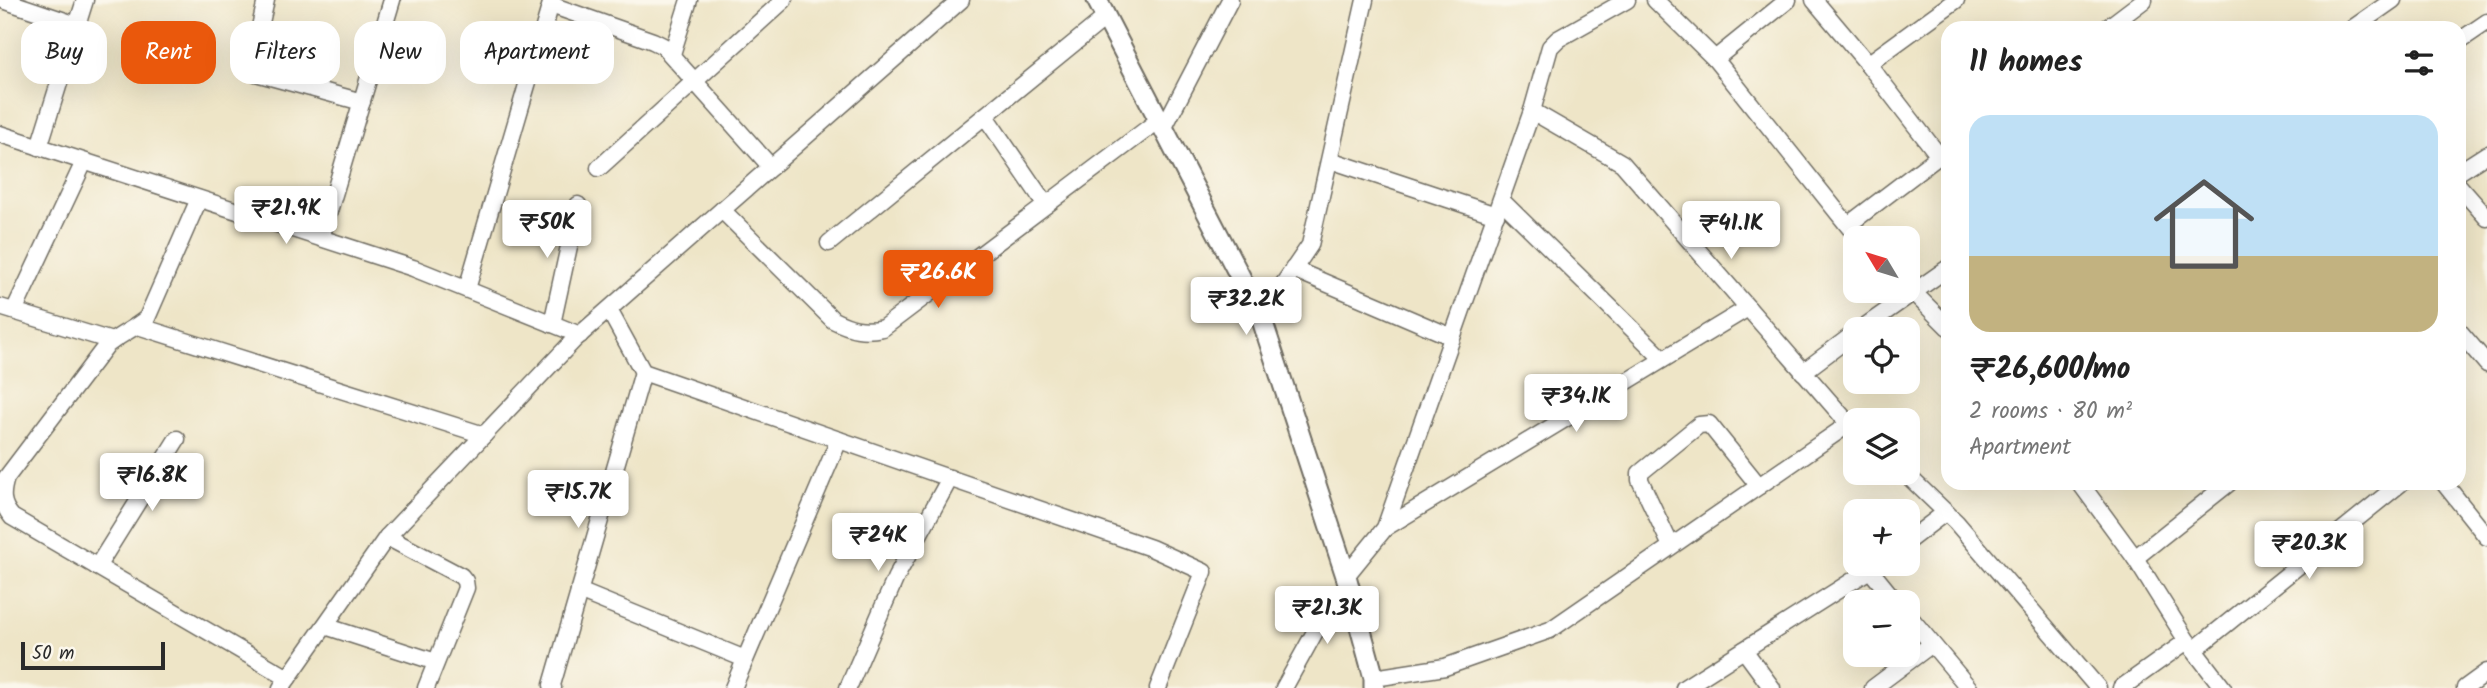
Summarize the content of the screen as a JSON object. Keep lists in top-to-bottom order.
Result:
{
  "scale_bar": "50 m",
  "north": "top left",
  "page": {
    "chip": [
      "Buy",
      "Rent",
      "Filters",
      "New",
      "Apartment"
    ],
    "heading": "11 homes",
    "list": [
      {
        "name": "₹26,600/mo",
        "note": "2 rooms · 80 m² · Apartment"
      }
    ],
    "price": [
      "₹21.9K",
      "₹50K",
      "₹41.1K",
      "₹26.6K",
      "₹32.2K",
      "₹34.1K",
      "₹16.8K",
      "₹15.7K",
      "₹24K",
      "₹20.3K",
      "₹21.3K"
    ],
    "map_buttons": ["+", "−"],
    "scale": "50 m"
  }
}
